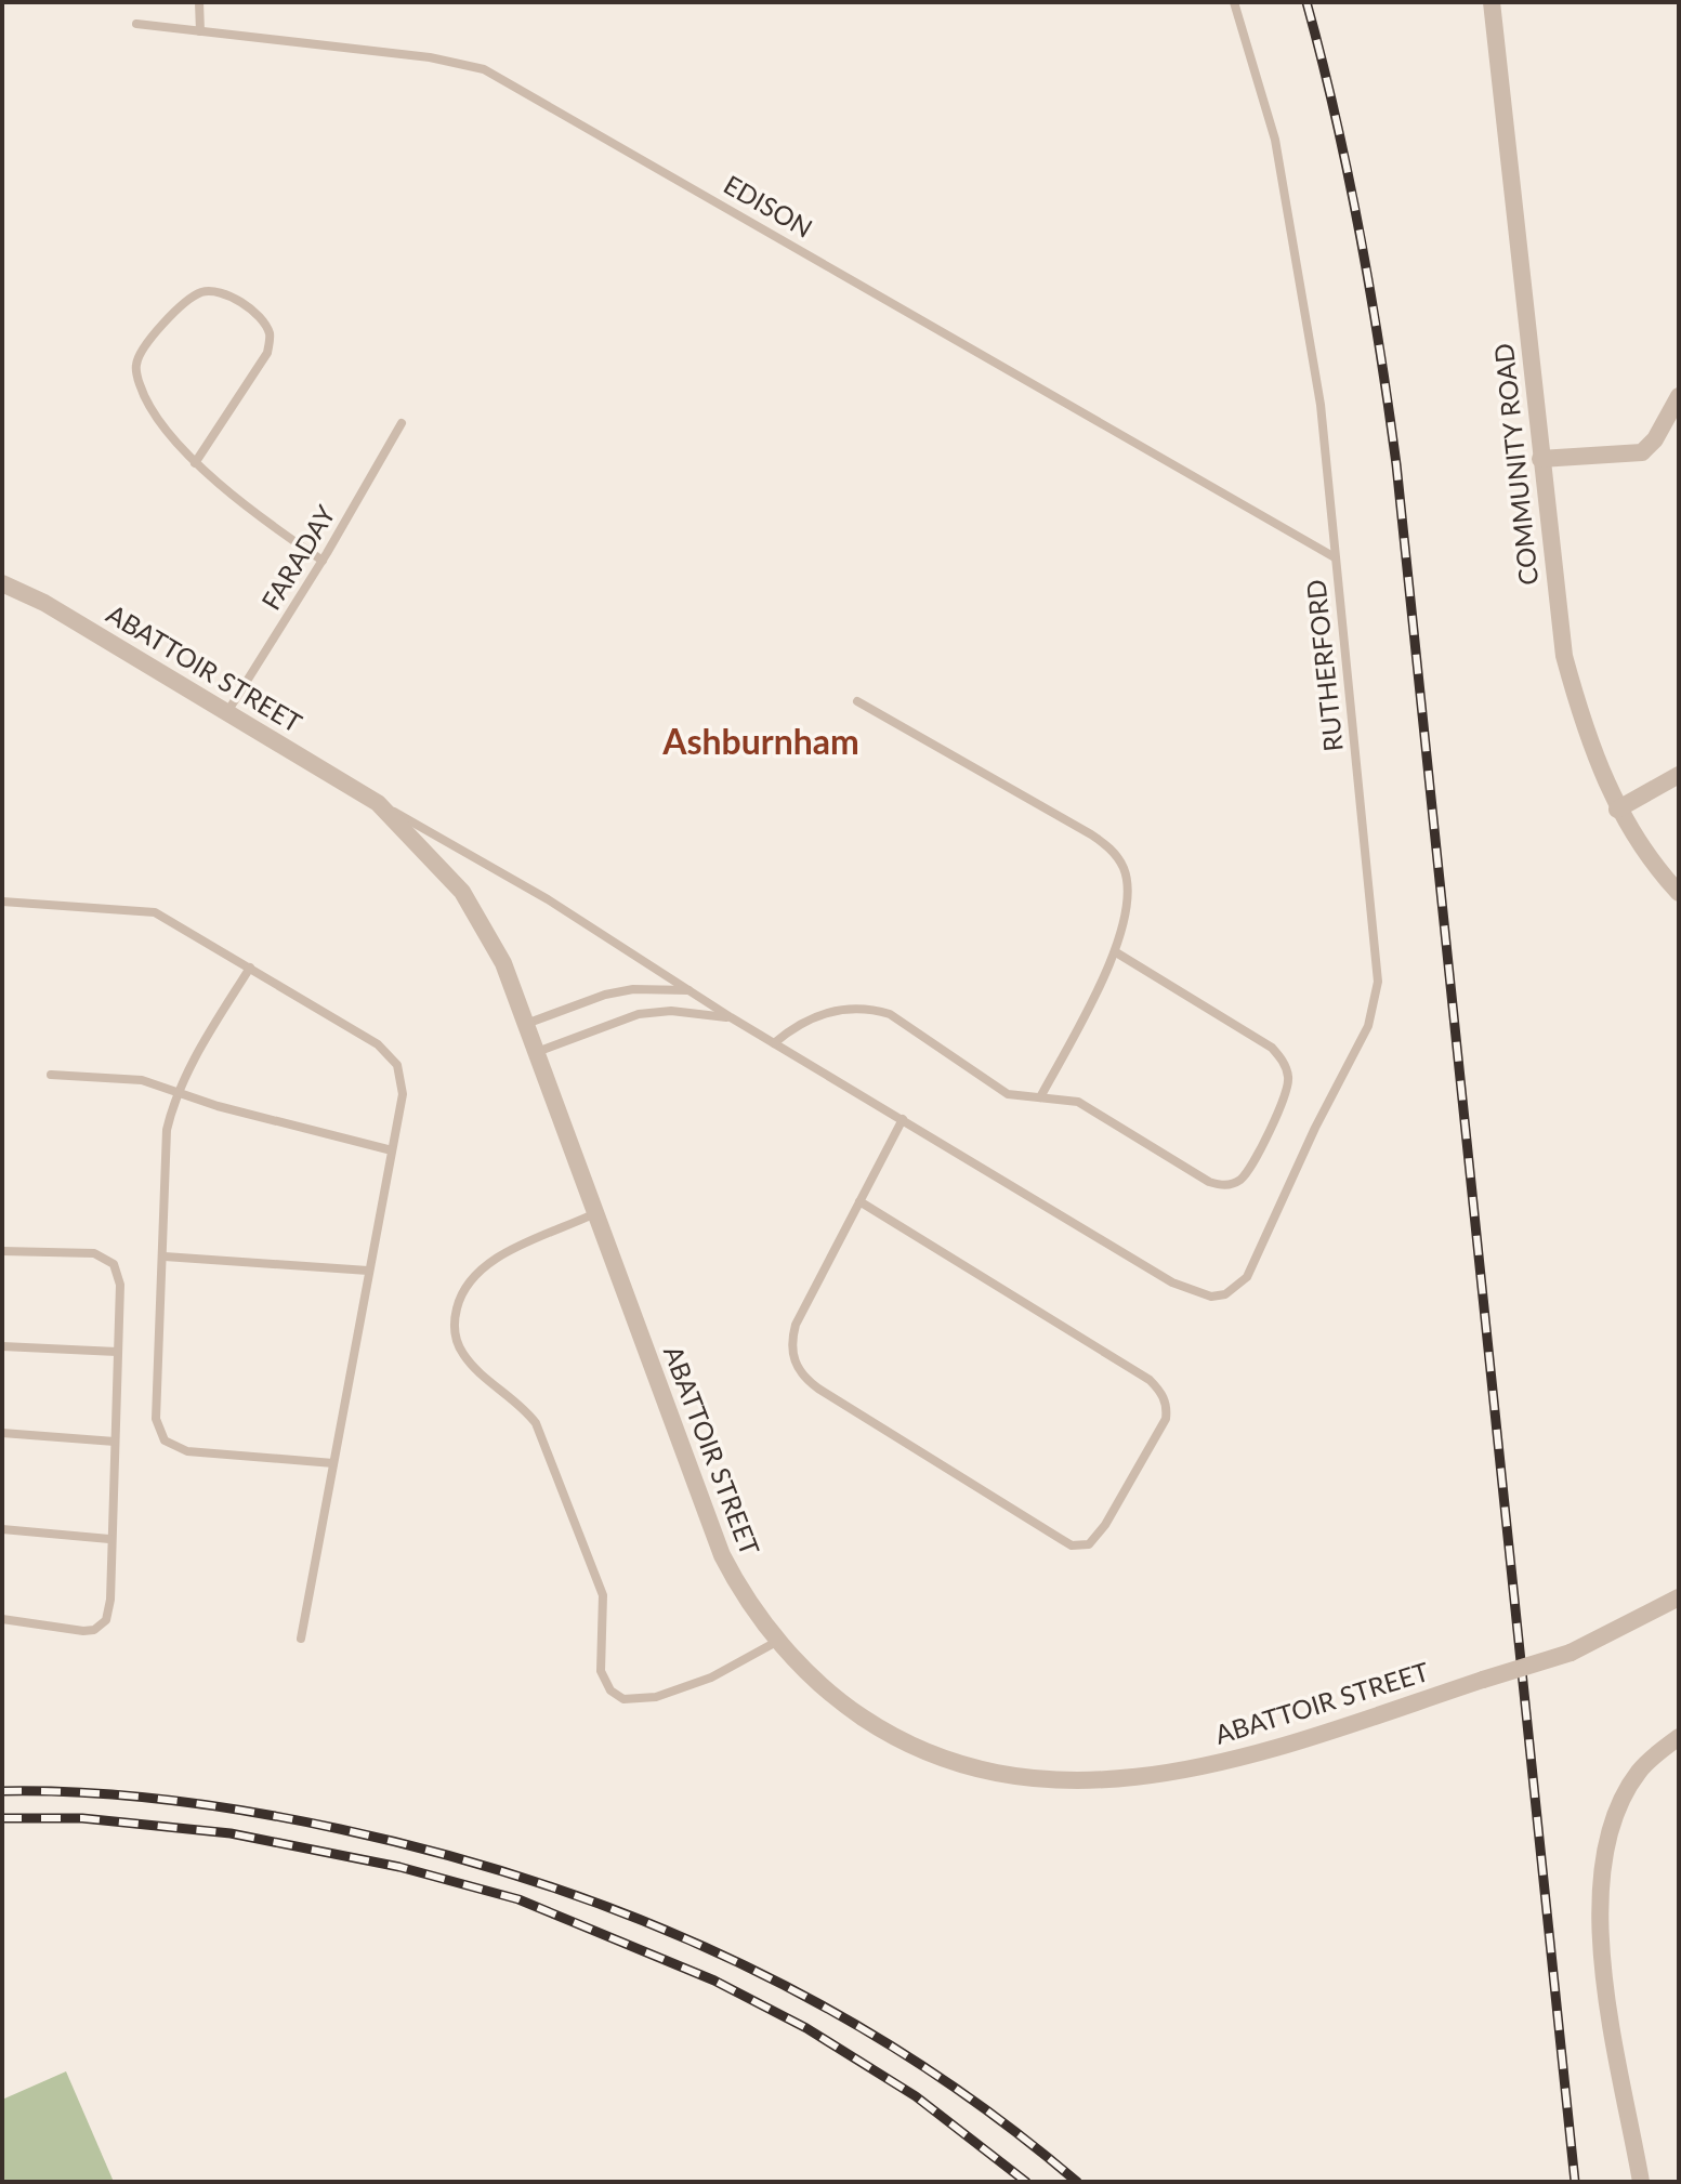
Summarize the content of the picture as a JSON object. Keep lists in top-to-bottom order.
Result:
{
  "streets": {
    "street": ["COMMUNITY ROAD", "ABATTOIR STREET"],
    "lane": ["EDISON", "FARADAY", "RUTHERFORD"]
  },
  "crossings": [
    ["EDISON", "RUTHERFORD"],
    ["FARADAY", "ABATTOIR STREET"],
    ["RUTHERFORD", "ABATTOIR STREET"]
  ],
  "districts": ["Ashburnham"]
}
